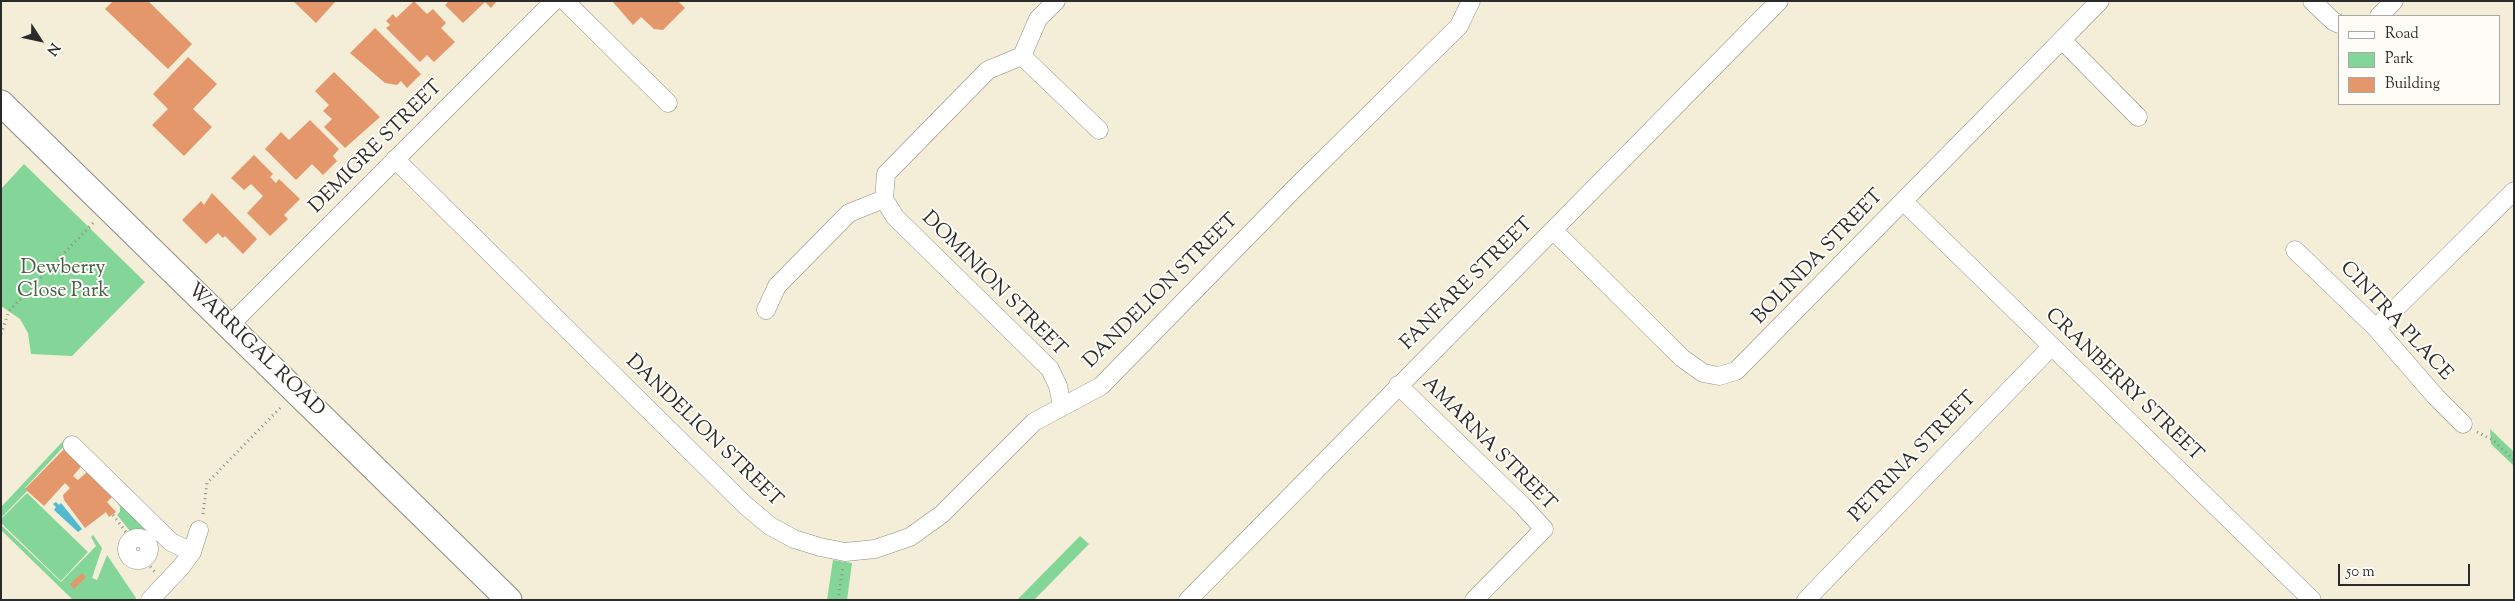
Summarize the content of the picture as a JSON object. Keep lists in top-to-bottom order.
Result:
{
  "streets": {
    "main road": ["WARRIGAL ROAD"],
    "street": [
      "DEMIGRE STREET",
      "BOLINDA STREET",
      "DOMINION STREET",
      "FANFARE STREET",
      "DANDELION STREET",
      "CINTRA PLACE",
      "CRANBERRY STREET",
      "AMARNA STREET",
      "PETRINA STREET"
    ]
  },
  "crossings": [
    ["DEMIGRE STREET", "DANDELION STREET"],
    ["DEMIGRE STREET", "WARRIGAL ROAD"],
    ["BOLINDA STREET", "FANFARE STREET"],
    ["BOLINDA STREET", "CRANBERRY STREET"],
    ["DOMINION STREET", "DANDELION STREET"],
    ["FANFARE STREET", "AMARNA STREET"],
    ["CRANBERRY STREET", "PETRINA STREET"]
  ],
  "parks": ["Dewberry Close Park"],
  "legend": ["Road", "Park", "Building"],
  "scale_bar": "50 m",
  "north": "bottom right"
}
